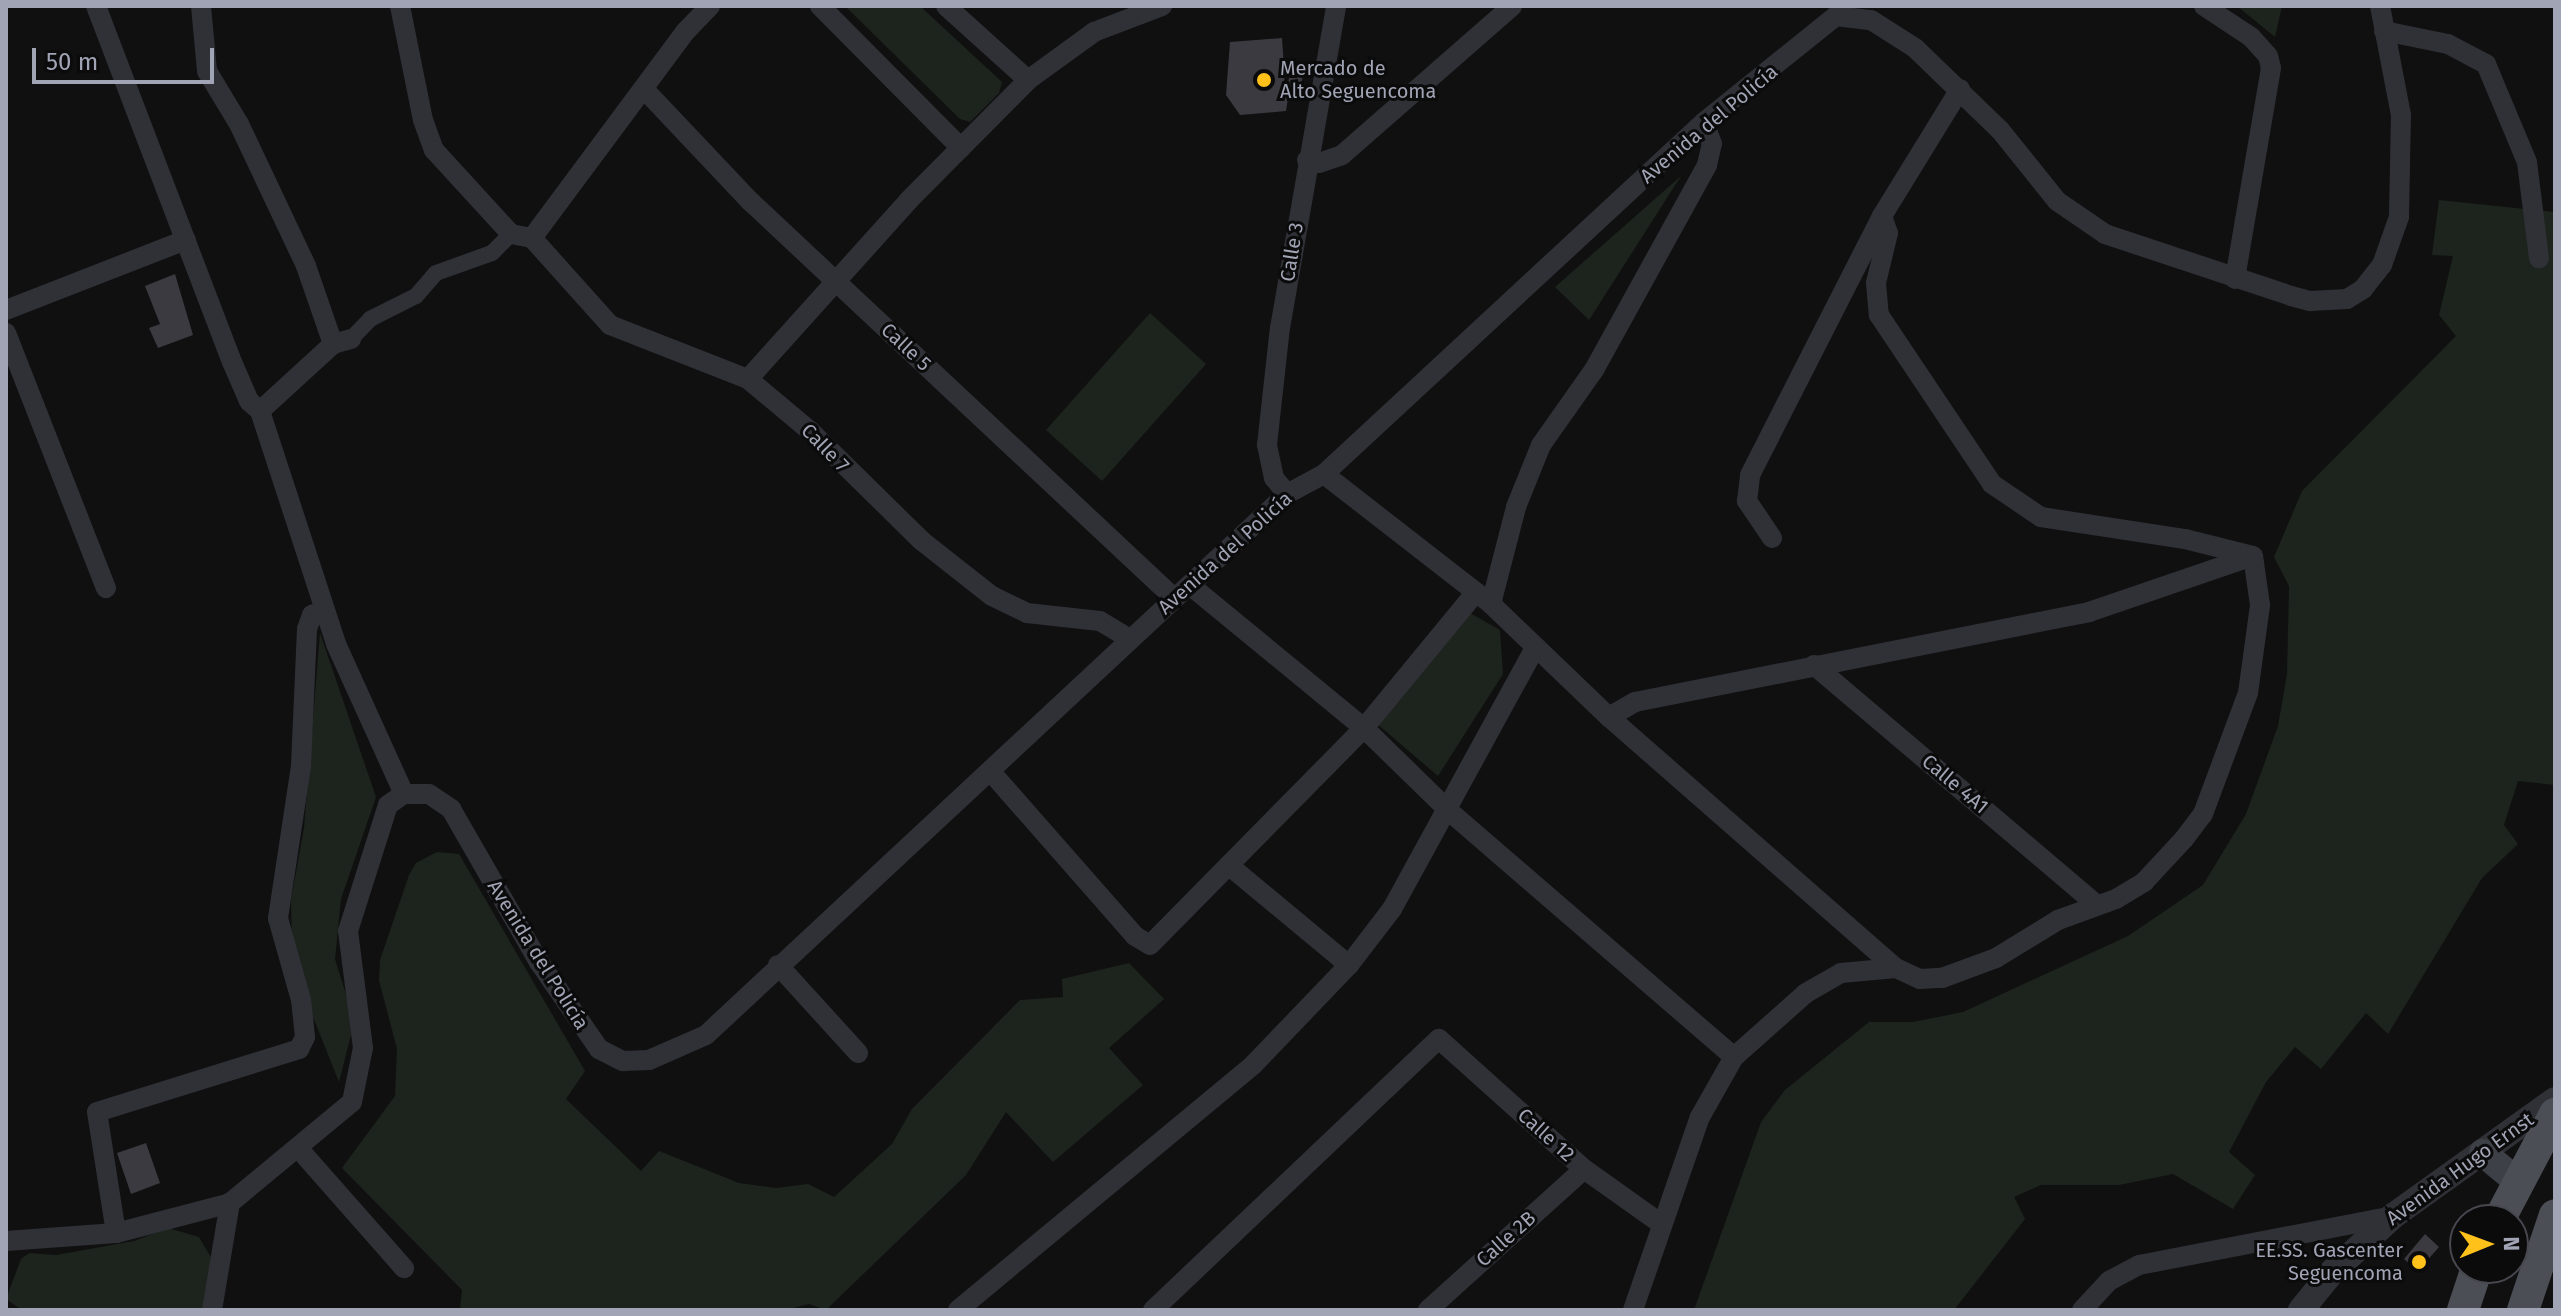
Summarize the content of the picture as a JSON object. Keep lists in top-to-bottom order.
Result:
{
  "streets": {
    "street": [
      "Avenida del Policía",
      "Calle 3",
      "Calle 5",
      "Calle 7",
      "Calle 4A1",
      "Calle 12",
      "Avenida Hugo Ernst",
      "Calle 2B"
    ]
  },
  "crossings": [
    ["Avenida del Policía", "Calle 3"],
    ["Avenida del Policía", "Calle 5"],
    ["Avenida del Policía", "Calle 7"],
    ["Calle 12", "Calle 2B"]
  ],
  "places": ["Mercado de Alto Seguencoma", "EE.SS. Gascenter Seguencoma"],
  "scale_bar": "50 m",
  "north": "right"
}
